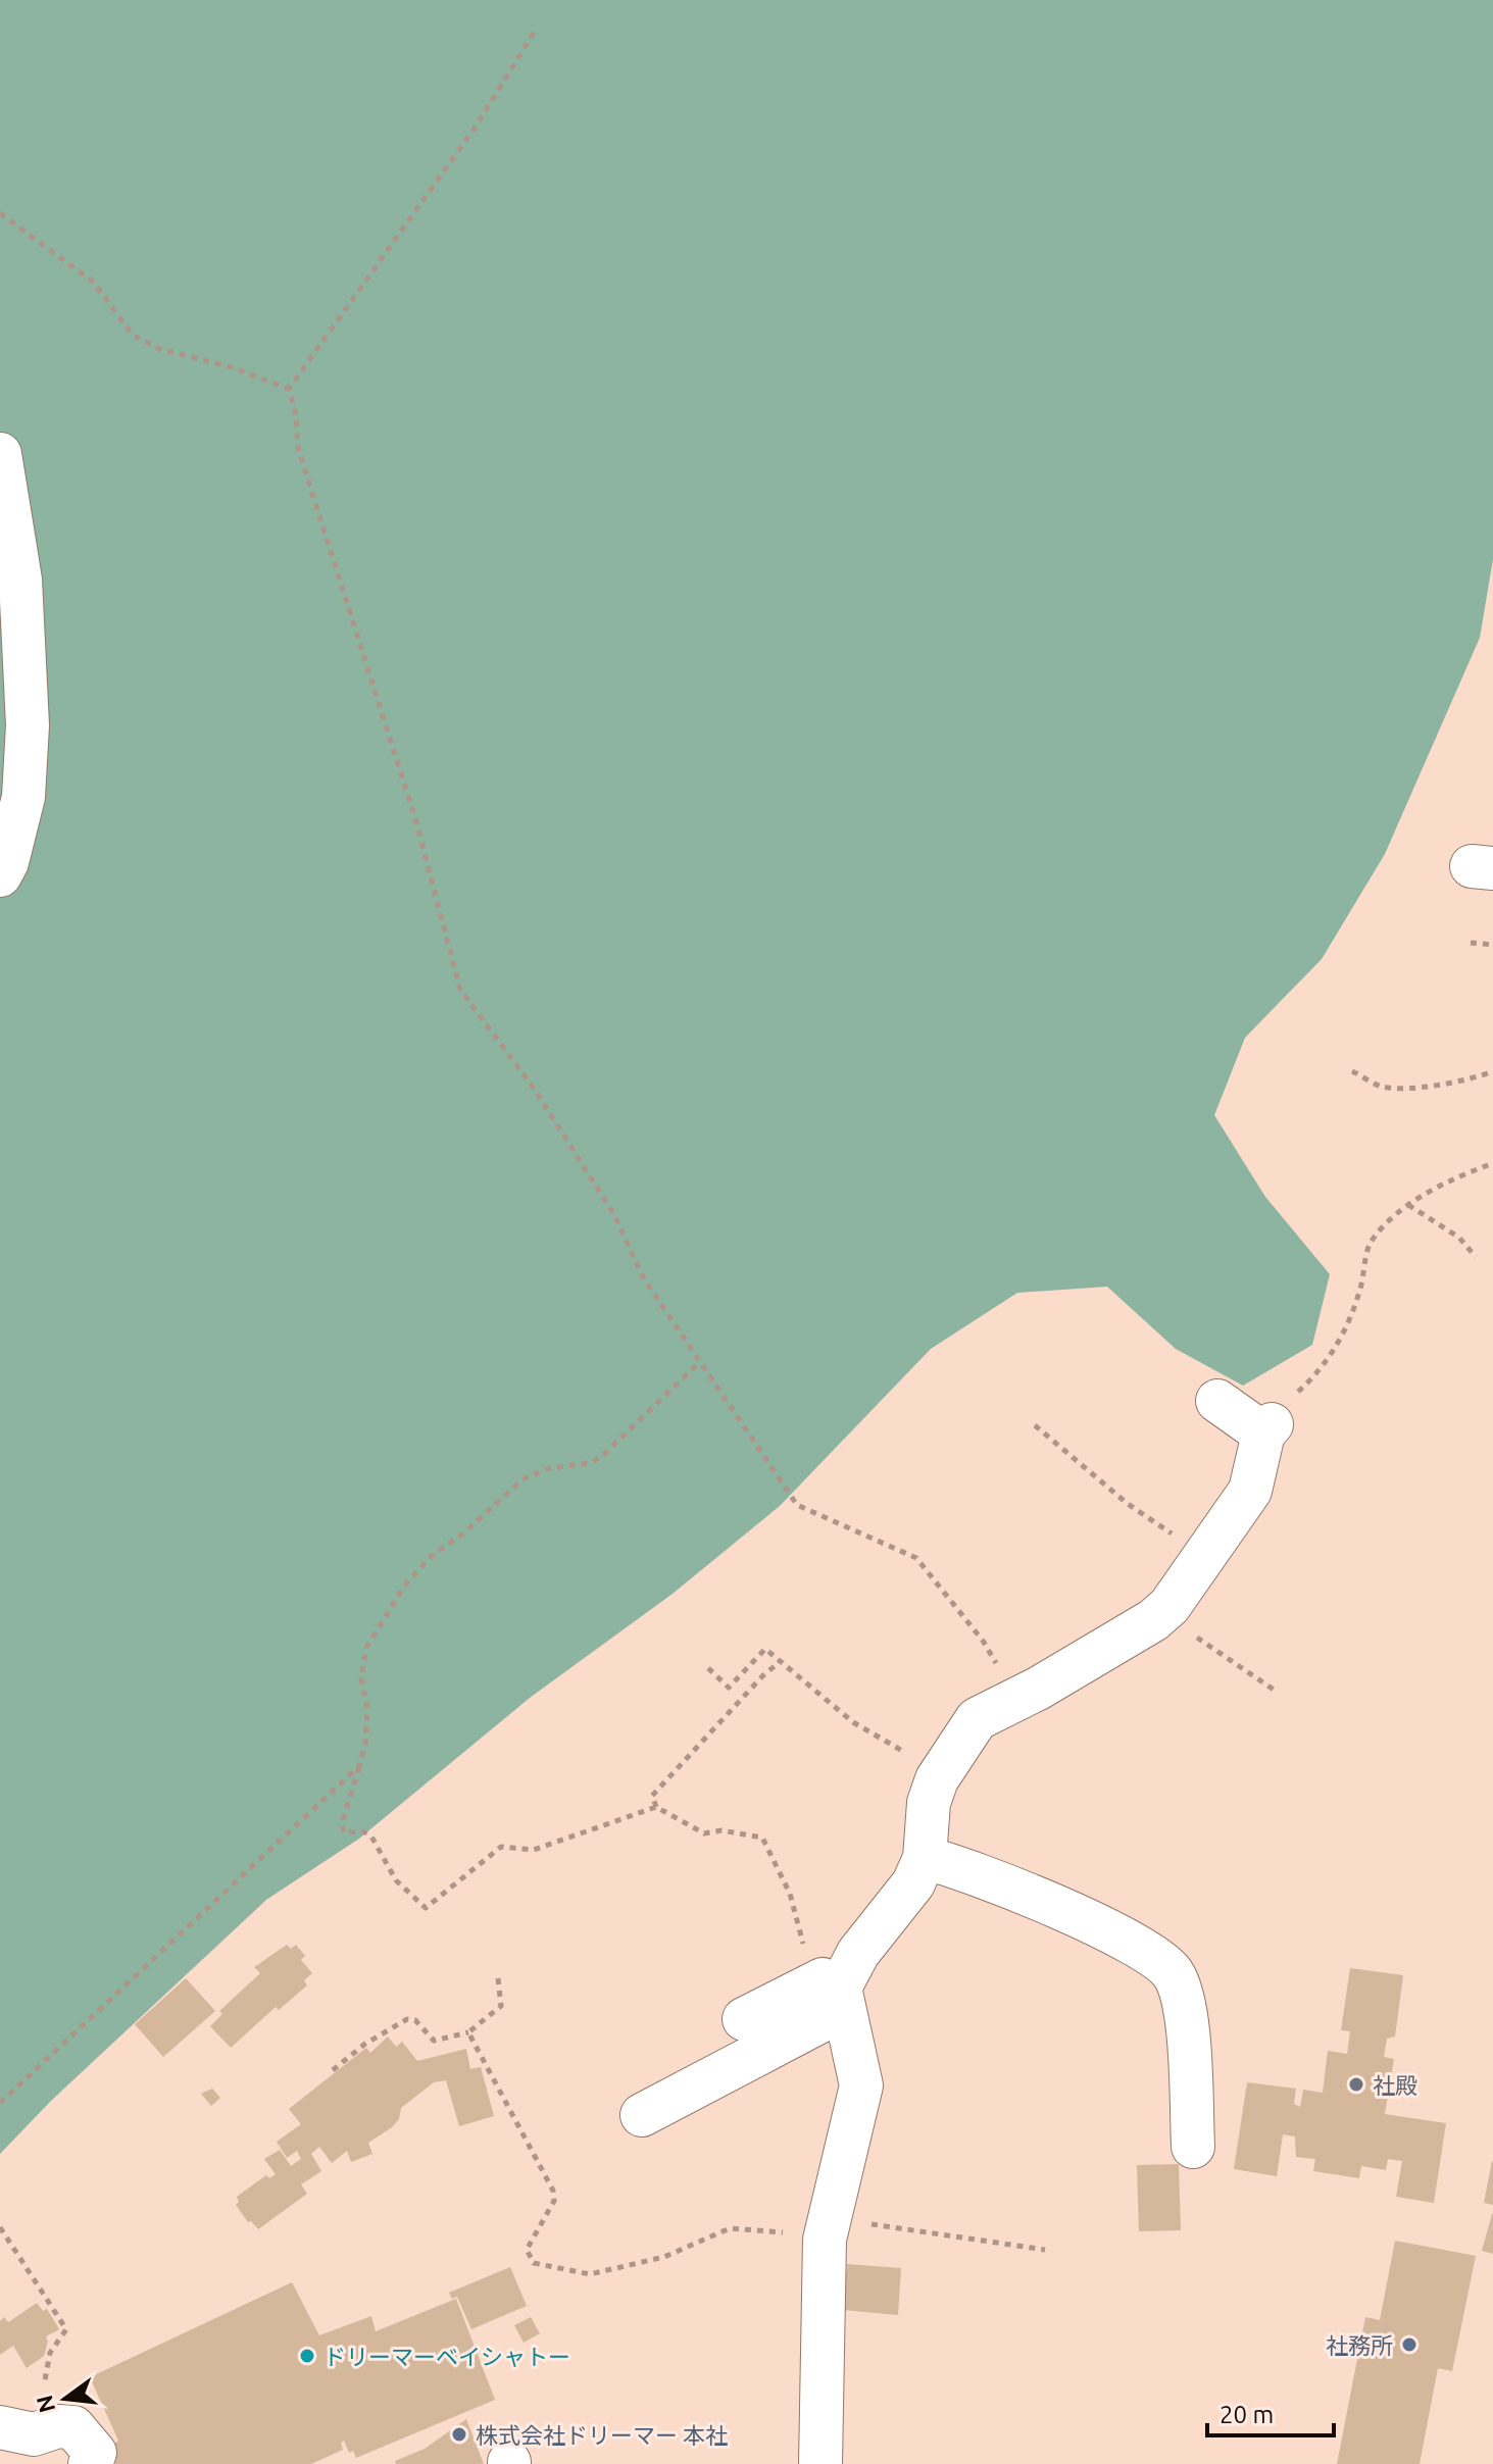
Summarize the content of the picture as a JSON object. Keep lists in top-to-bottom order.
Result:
{
  "places": [
    "社殿",
    "社務所",
    "ドリーマーベイシャトー",
    "株式会社ドリーマー 本社"
  ],
  "scale_bar": "20 m",
  "north": "left"
}
